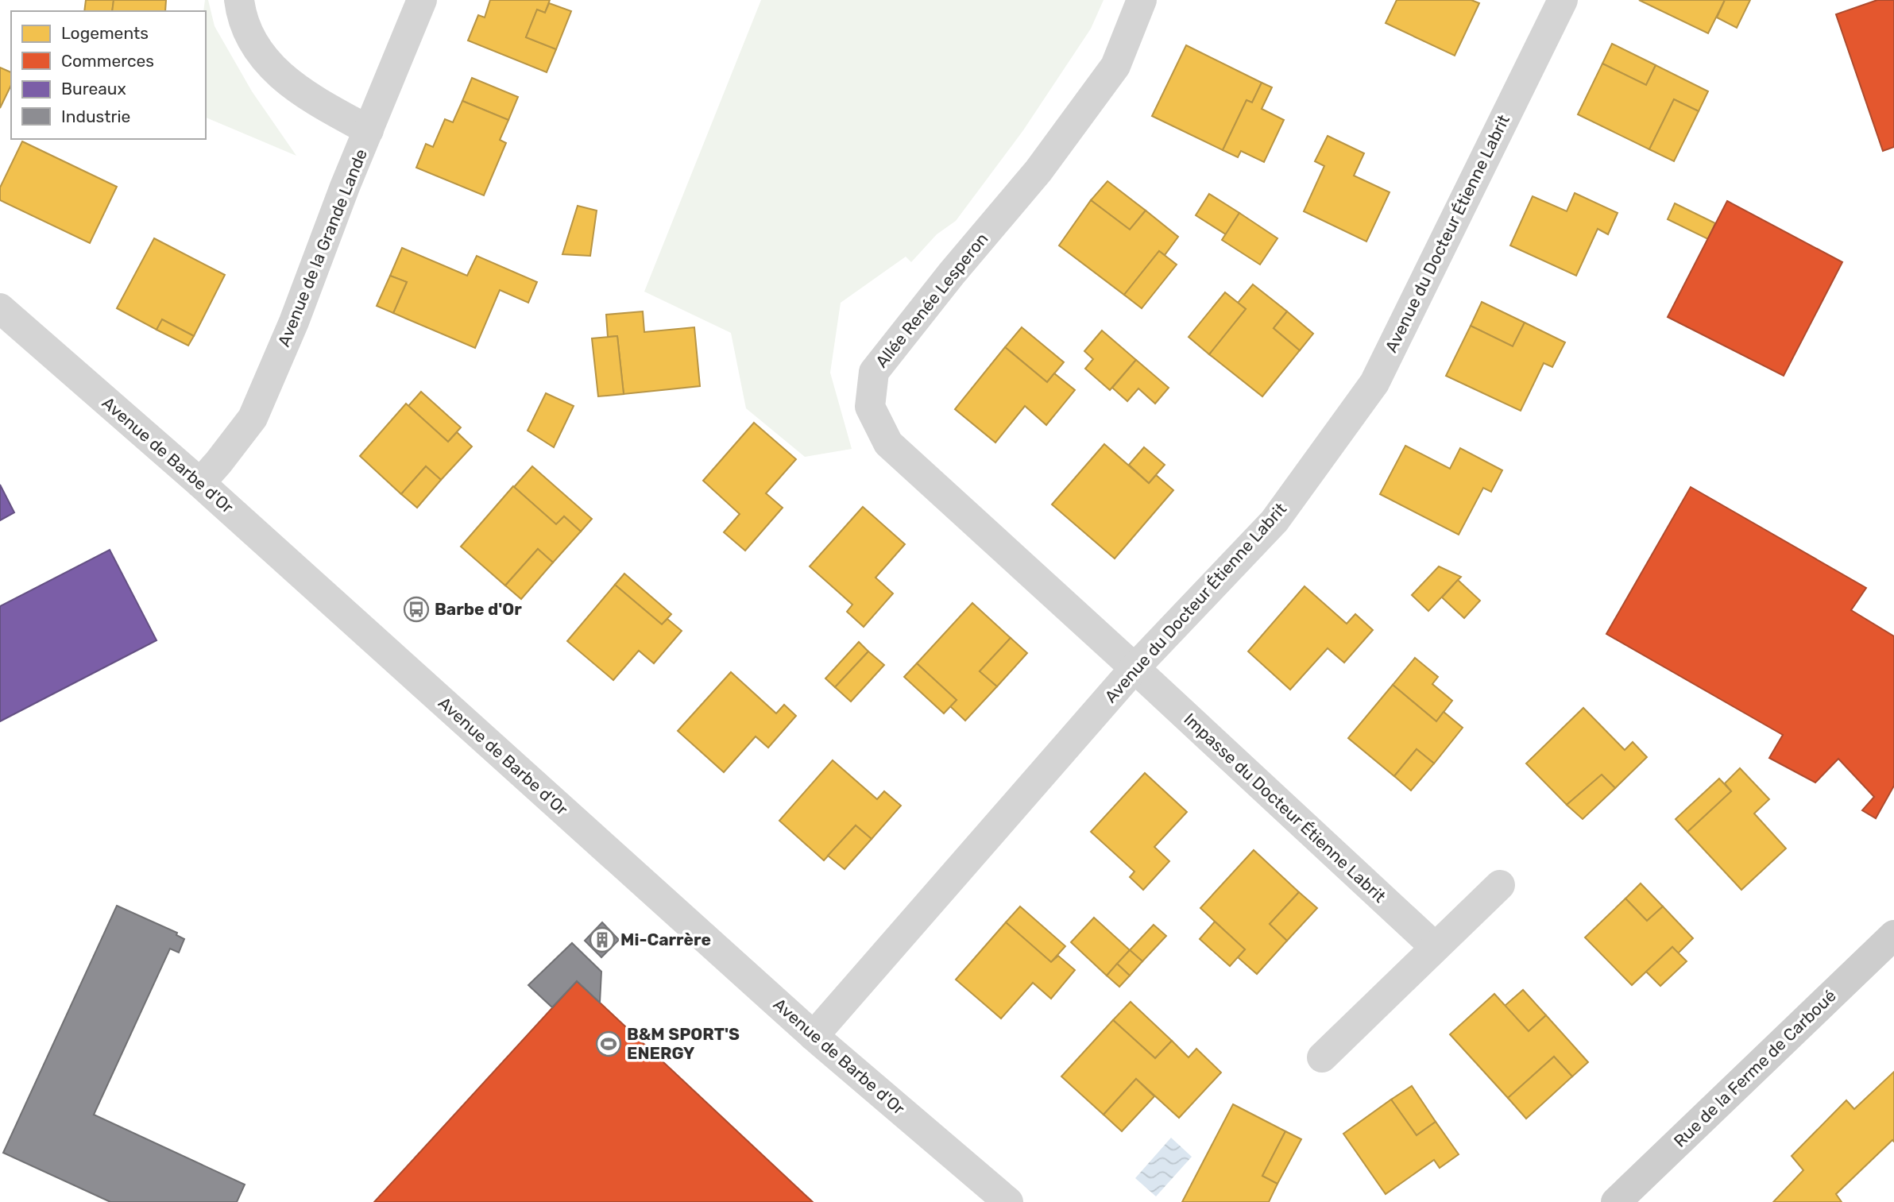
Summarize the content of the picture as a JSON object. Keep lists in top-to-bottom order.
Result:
{
  "streets": {
    "street": [
      "Avenue du Docteur Étienne Labrit",
      "Avenue de la Grande Lande",
      "Allée Renée Lesperon",
      "Avenue de Barbe d'Or",
      "Impasse du Docteur Étienne Labrit",
      "Rue de la Ferme de Carboué"
    ]
  },
  "crossings": [
    ["Avenue du Docteur Étienne Labrit", "Allée Renée Lesperon"],
    ["Avenue du Docteur Étienne Labrit", "Avenue de Barbe d'Or"],
    ["Avenue du Docteur Étienne Labrit", "Impasse du Docteur Étienne Labrit"],
    ["Avenue de la Grande Lande", "Avenue de Barbe d'Or"],
    ["Allée Renée Lesperon", "Impasse du Docteur Étienne Labrit"]
  ],
  "places": {
    "bus stop": ["Barbe d'Or"],
    "building": ["Mi-Carrère"],
    "sports": ["B&M SPORT'S ENERGY"]
  },
  "legend": [
    "Logements",
    "Commerces",
    "Bureaux",
    "Industrie"
  ]
}
